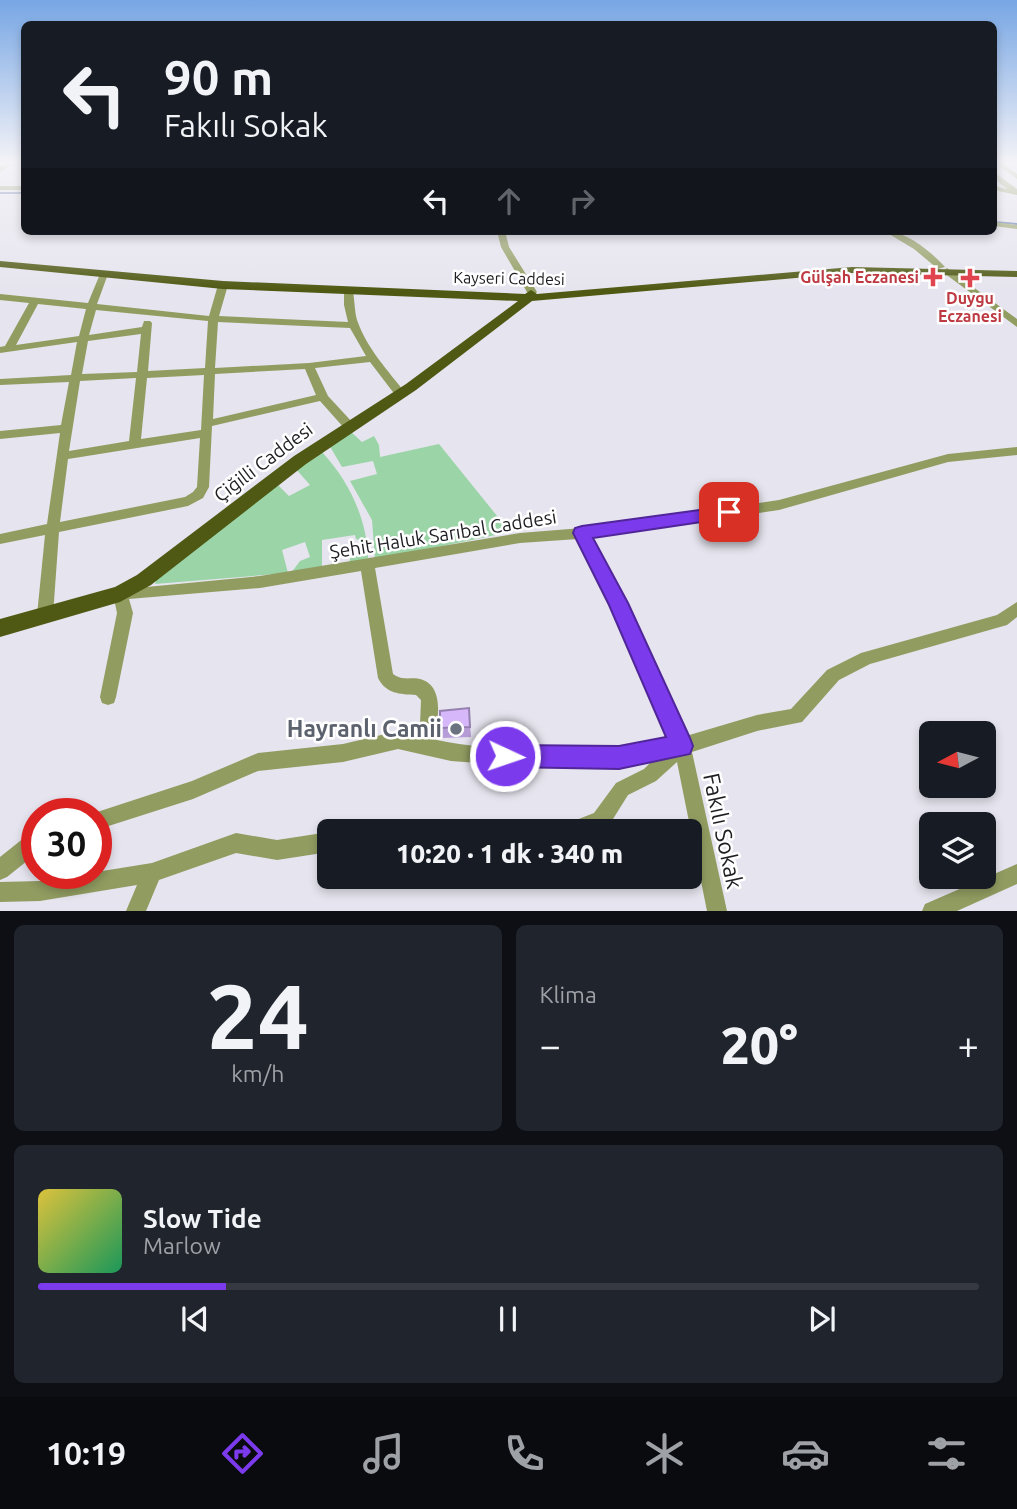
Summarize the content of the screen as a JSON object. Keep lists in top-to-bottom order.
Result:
{
  "streets": {
    "main road": ["Kayseri Caddesi", "Çiğilli Caddesi"],
    "street": ["Şehit Haluk Sarıbal Caddesi", "Fakılı Sokak"]
  },
  "crossings": [
    ["Kayseri Caddesi", "Çiğilli Caddesi"],
    ["Çiğilli Caddesi", "Şehit Haluk Sarıbal Caddesi"],
    ["Şehit Haluk Sarıbal Caddesi", "Fakılı Sokak"]
  ],
  "places": {
    "health": ["Gülşah Eczanesi", "Duygu Eczanesi"],
    "other": ["Hayranlı Camii"]
  },
  "north": "left",
  "page": {
    "turn": ["90 m", "Fakılı Sokak"],
    "limit": "30",
    "trip": "10:20 · 1 dk · 340 m",
    "tile": [
      ["24", "km/h"],
      "Klima"
    ],
    "heat": ["−", "20°", "+"],
    "song": ["Slow Tide", "Marlow"],
    "tabs": "10:19"
  }
}
